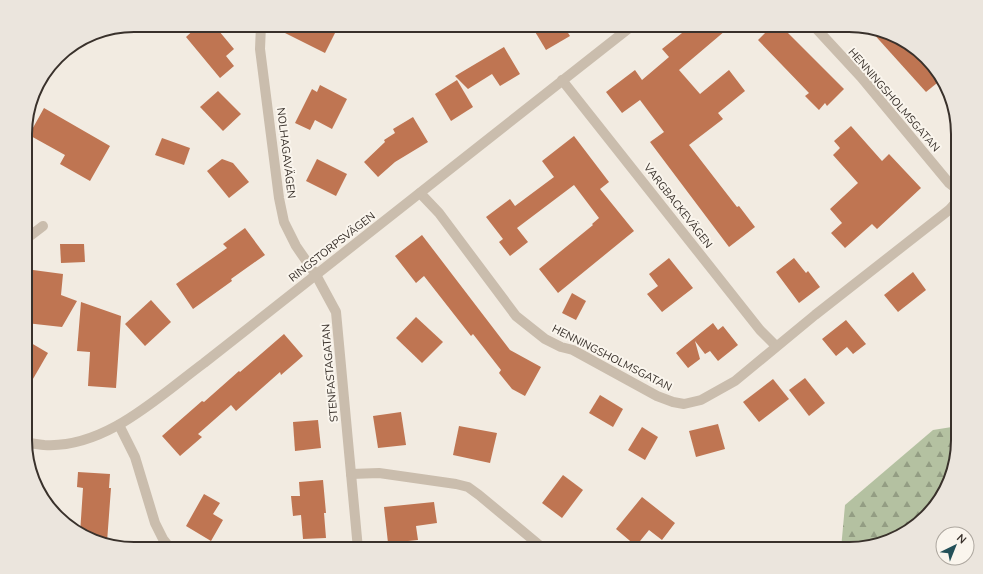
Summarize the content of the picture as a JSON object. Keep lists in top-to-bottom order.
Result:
{
  "streets": {
    "street": [
      "HENNINGSHOLMSGATAN",
      "NOLHAGAVÄGEN",
      "VARGBACKEVÄGEN",
      "RINGSTORPSVÄGEN",
      "STENFASTAGATAN"
    ]
  },
  "crossings": [
    ["HENNINGSHOLMSGATAN", "VARGBACKEVÄGEN"],
    ["HENNINGSHOLMSGATAN", "RINGSTORPSVÄGEN"],
    ["NOLHAGAVÄGEN", "RINGSTORPSVÄGEN"],
    ["NOLHAGAVÄGEN", "STENFASTAGATAN"],
    ["VARGBACKEVÄGEN", "RINGSTORPSVÄGEN"],
    ["RINGSTORPSVÄGEN", "STENFASTAGATAN"]
  ],
  "north": "top right"
}
